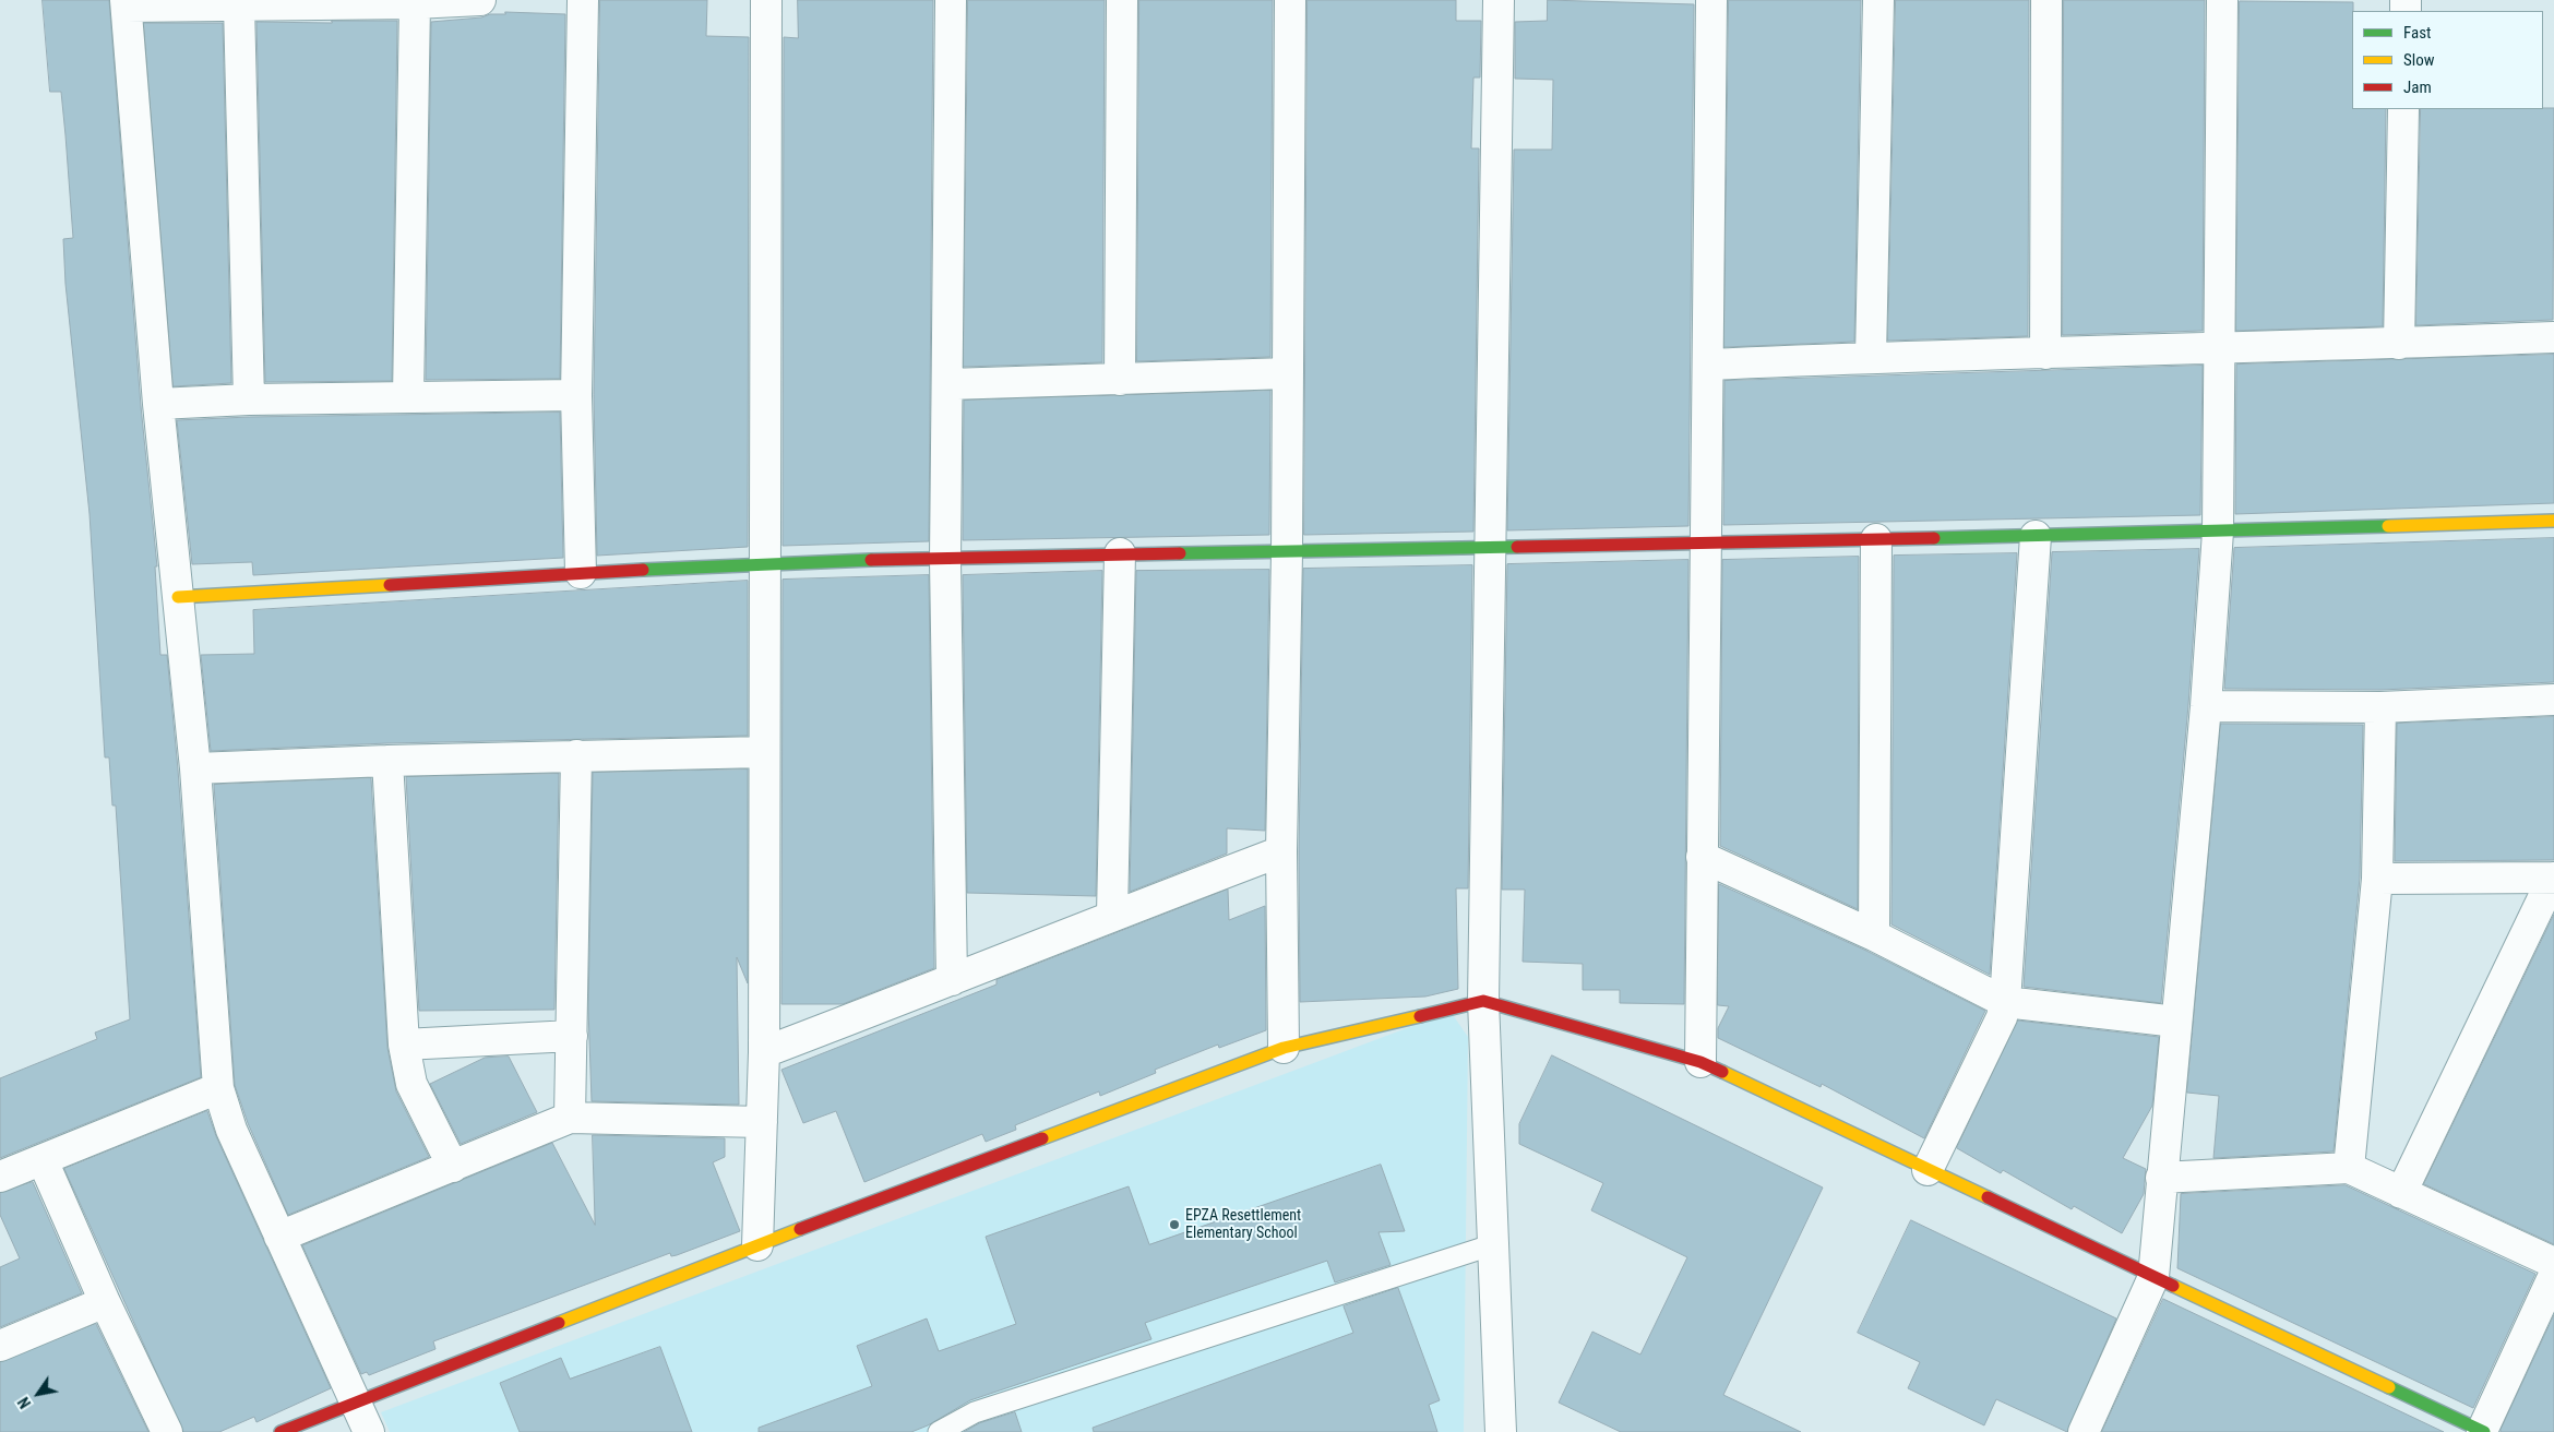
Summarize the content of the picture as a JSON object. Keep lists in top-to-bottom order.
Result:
{
  "places": ["EPZA Resettlement Elementary School"],
  "legend": ["Fast", "Slow", "Jam"],
  "north": "bottom left"
}
